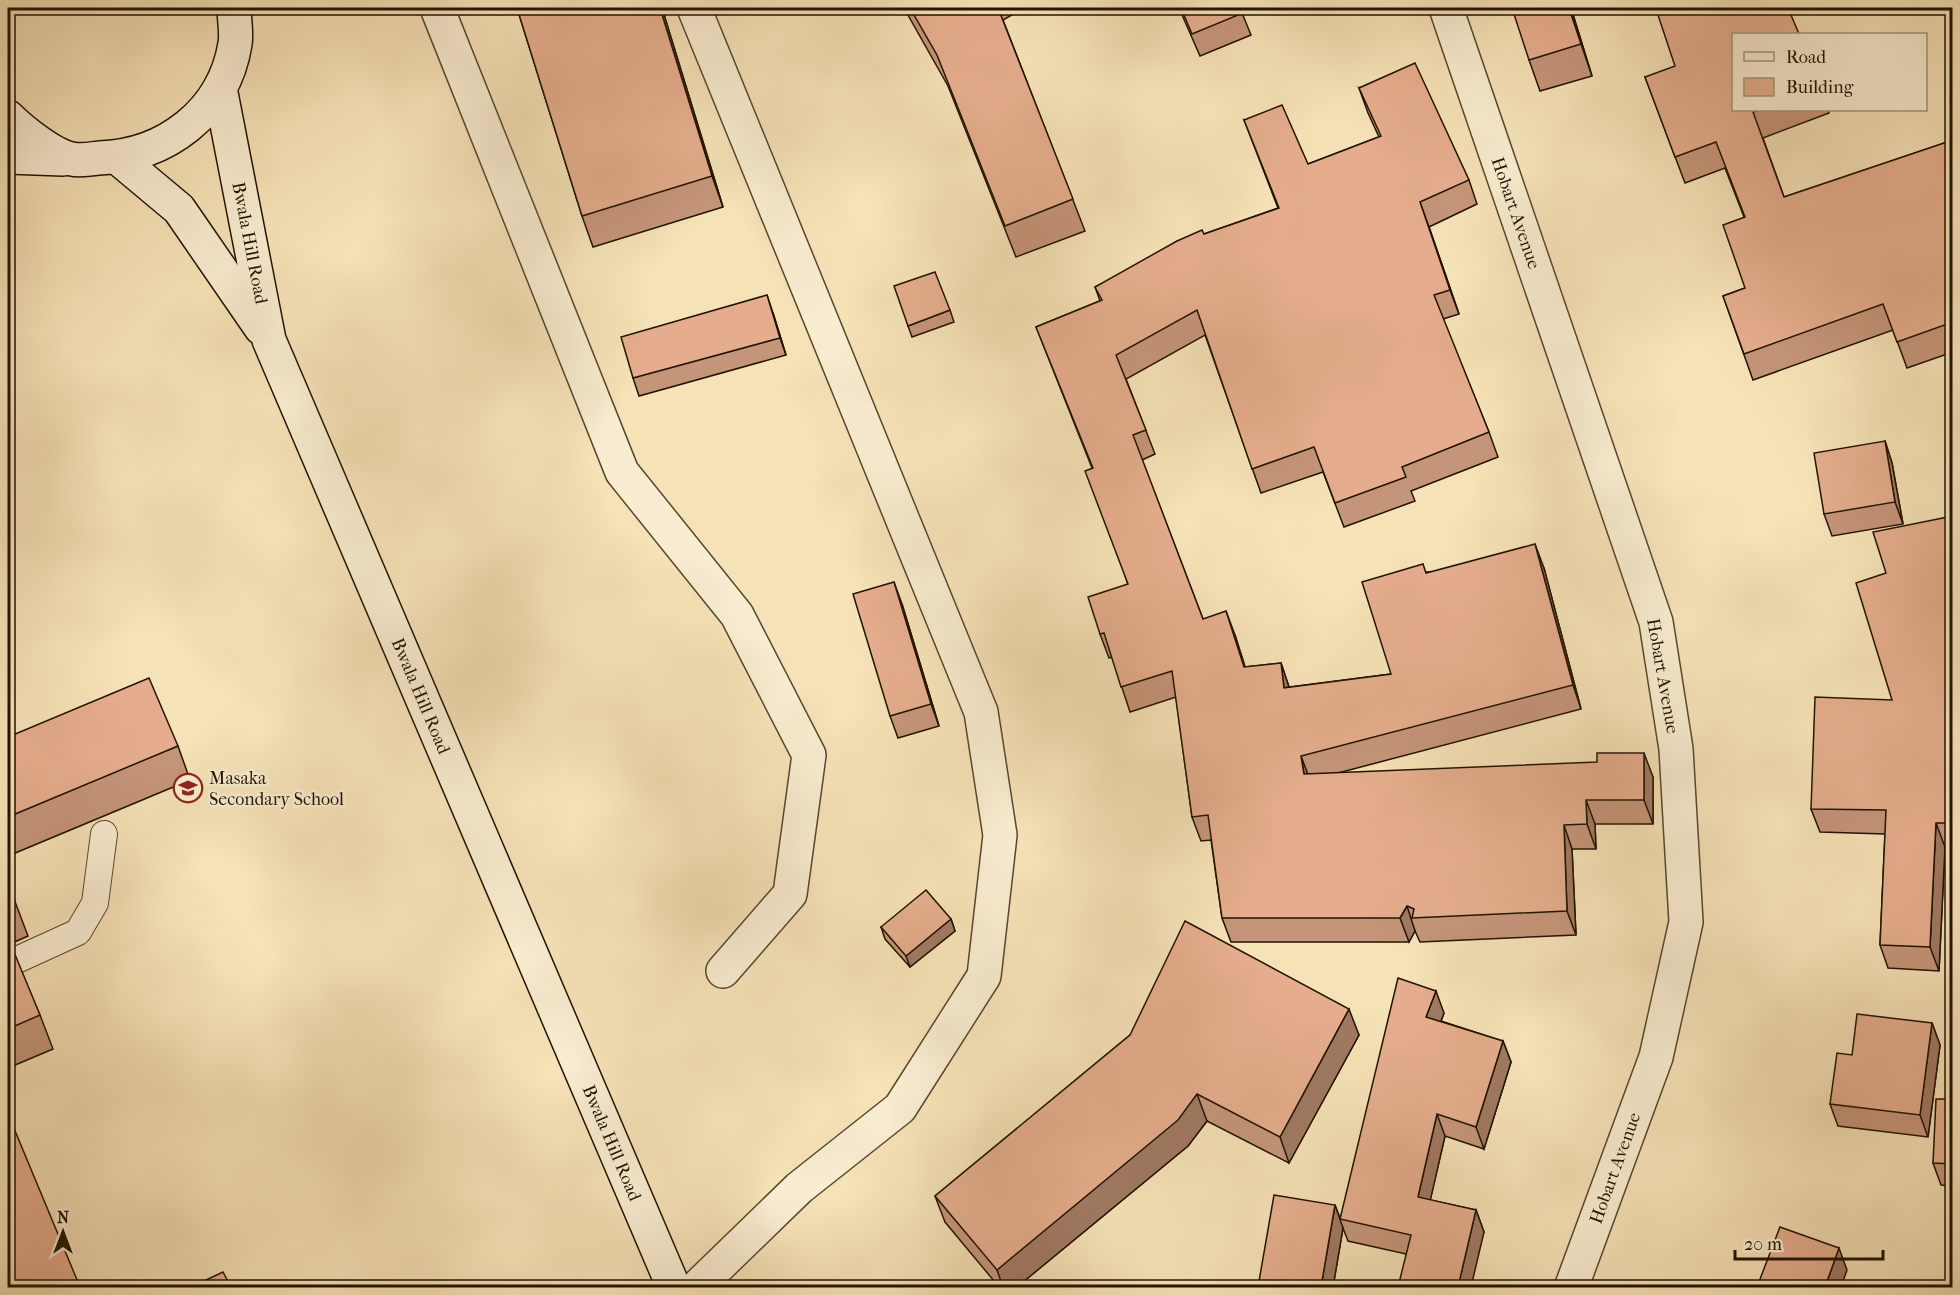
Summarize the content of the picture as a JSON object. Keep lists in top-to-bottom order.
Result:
{
  "streets": {
    "street": ["Hobart Avenue", "Bwala Hill Road"]
  },
  "places": {
    "school or university": ["Masaka Secondary School"]
  },
  "legend": ["Road", "Building"],
  "scale_bar": "20 m",
  "north": "top"
}
